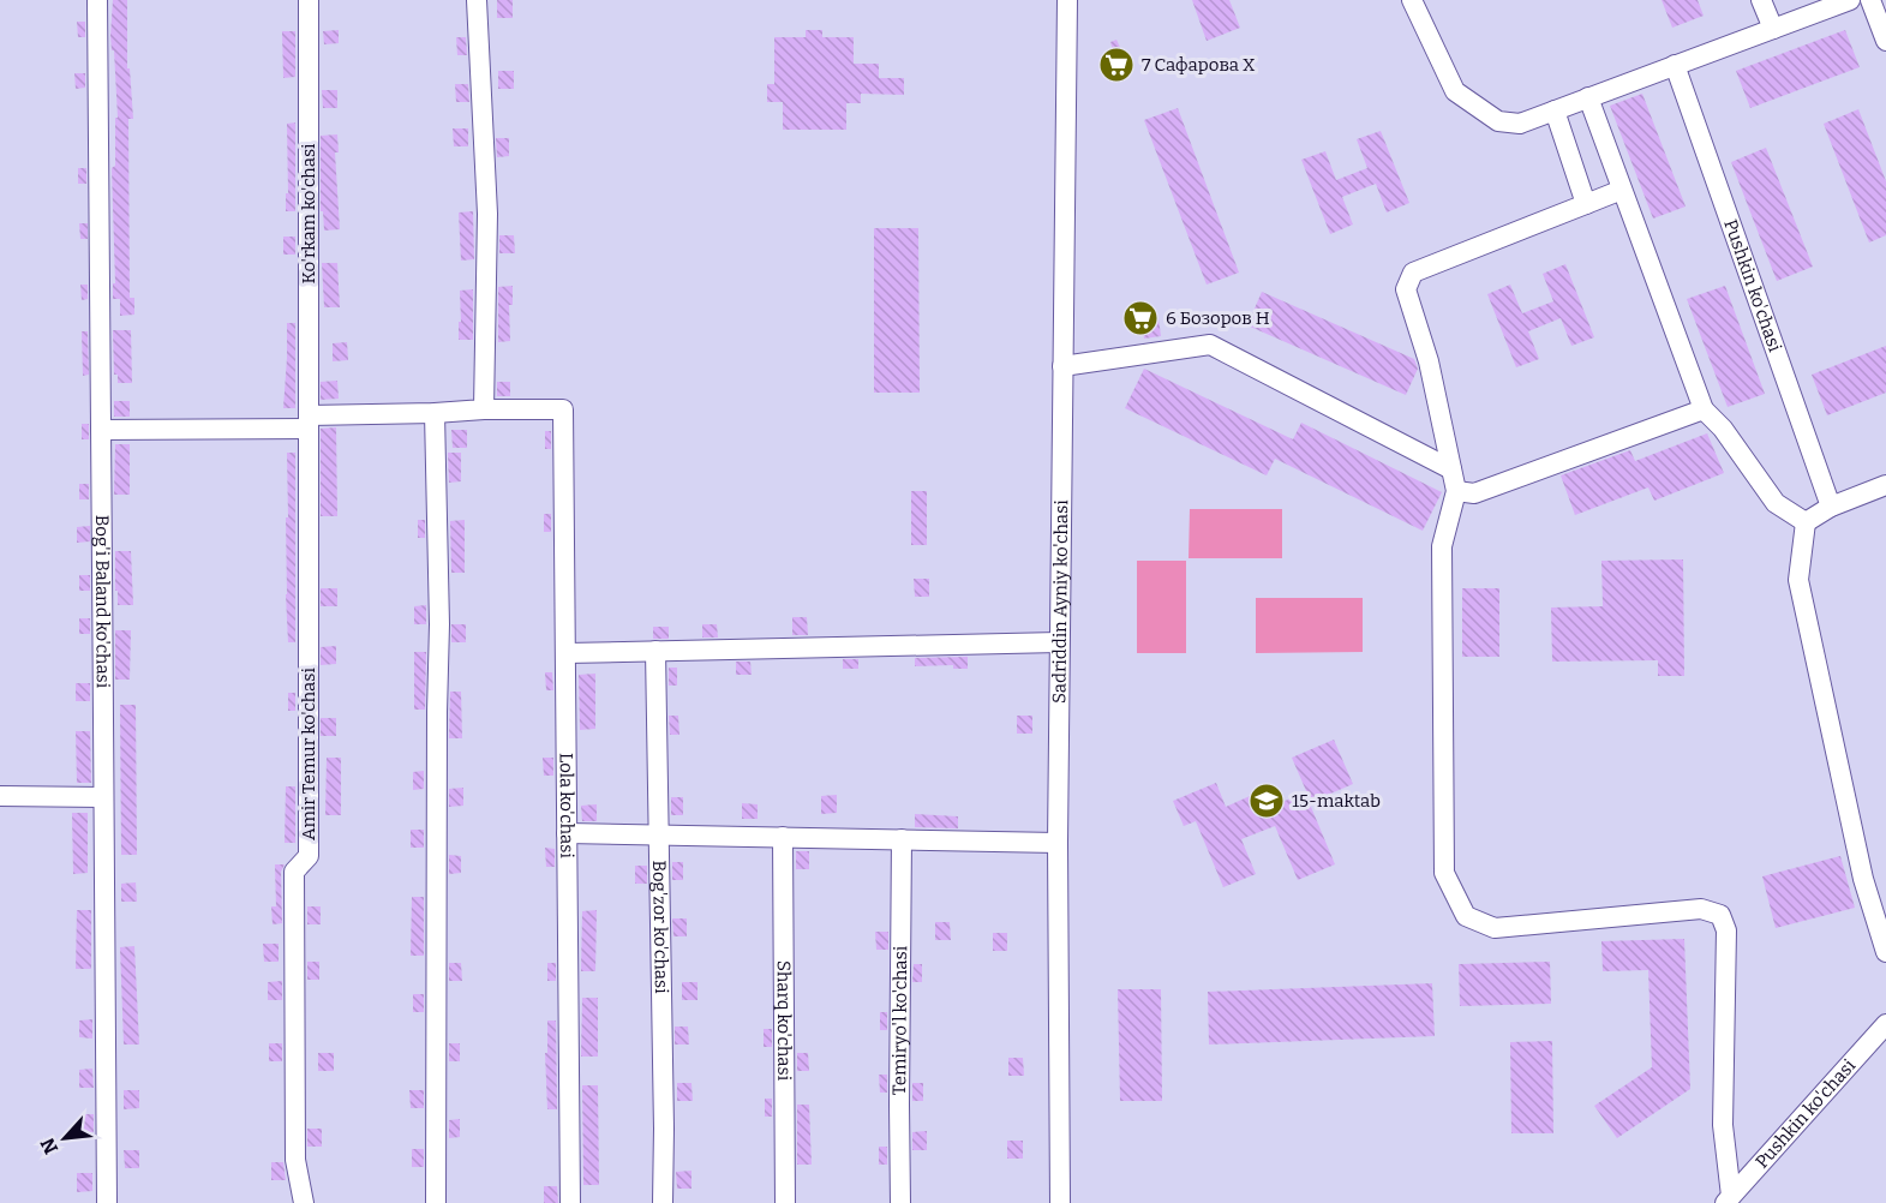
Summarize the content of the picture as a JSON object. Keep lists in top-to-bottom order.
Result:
{
  "streets": {
    "street": [
      "Ko'rkam ko'chasi",
      "Pushkin ko'chasi",
      "Bog'i Baland ko'chasi",
      "Sadriddin Ayniy ko'chasi",
      "Amir Temur ko'chasi",
      "Lola ko'chasi",
      "Bog'zor ko'chasi",
      "Sharq ko'chasi",
      "Temiryo'l ko'chasi"
    ]
  },
  "crossings": [
    ["Ko'rkam ko'chasi", "Amir Temur ko'chasi"]
  ],
  "places": {
    "supermarket": ["7 Сафарова Х", "6 Бозоров Н"],
    "school or university": ["15-maktab"]
  },
  "north": "bottom left"
}
